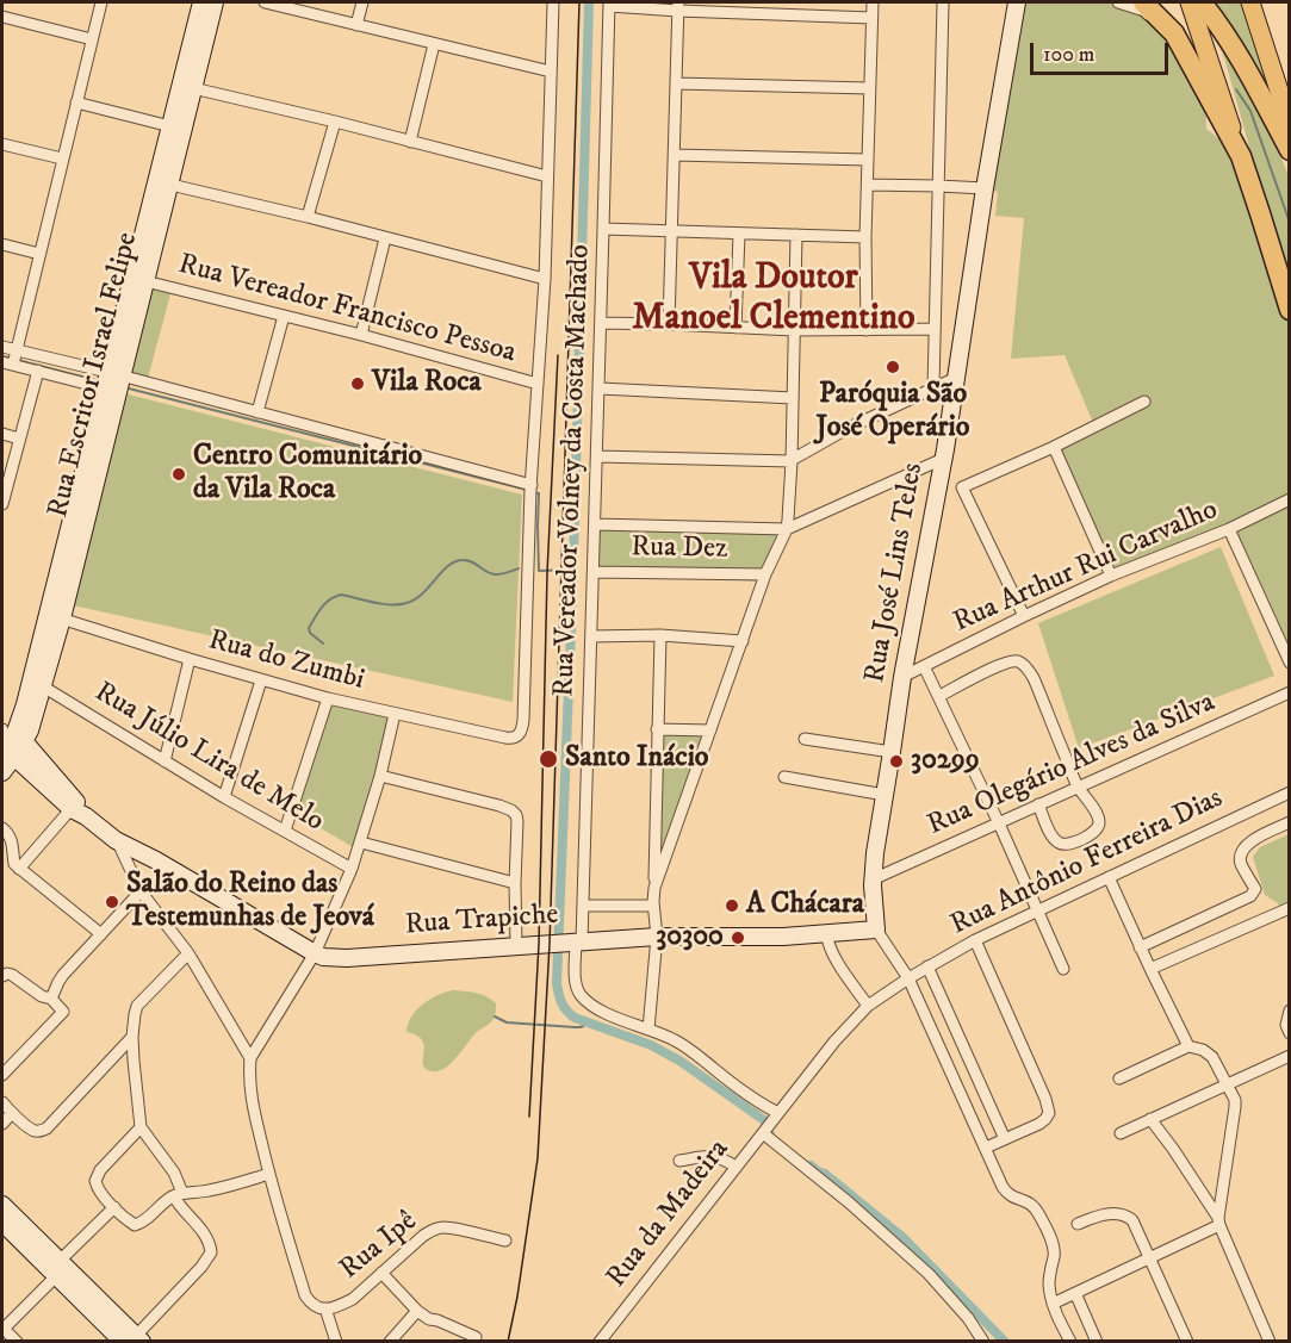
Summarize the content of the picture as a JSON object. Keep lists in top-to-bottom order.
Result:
{
  "streets": {
    "street": [
      "Rua Vereador Francisco Pessoa",
      "Rua Escritor Israel Felipe",
      "Rua Vereador Volney da Costa Machado",
      "Rua Dez",
      "Rua Arthur Rui Carvalho",
      "Rua José Lins Teles",
      "Rua do Zumbi",
      "Rua Júlio Lira de Melo",
      "Rua Olegário Alves da Silva",
      "Rua Antônio Ferreira Dias",
      "Rua Trapiche",
      "Rua da Madeira",
      "Rua Ipê"
    ]
  },
  "crossings": [
    ["Rua Vereador Francisco Pessoa", "Rua Escritor Israel Felipe"],
    ["Rua Escritor Israel Felipe", "Rua do Zumbi"],
    ["Rua Escritor Israel Felipe", "Rua Júlio Lira de Melo"],
    ["Rua Escritor Israel Felipe", "Rua Trapiche"],
    ["Rua Vereador Volney da Costa Machado", "Rua Dez"],
    ["Rua Vereador Volney da Costa Machado", "Rua Trapiche"],
    ["Rua Vereador Volney da Costa Machado", "Rua da Madeira"],
    ["Rua Arthur Rui Carvalho", "Rua José Lins Teles"],
    ["Rua José Lins Teles", "Rua Olegário Alves da Silva"],
    ["Rua José Lins Teles", "Rua Antônio Ferreira Dias"],
    ["Rua José Lins Teles", "Rua Trapiche"],
    ["Rua Antônio Ferreira Dias", "Rua da Madeira"]
  ],
  "districts": ["Vila Doutor Manoel Clementino"],
  "places": [
    "Paróquia São José Operário",
    "Vila Roca",
    "Centro Comunitário da Vila Roca",
    "Santo Inácio",
    "30299",
    "Salão do Reino das Testemunhas de Jeová",
    "A Chácara",
    "30300"
  ],
  "scale_bar": "100 m"
}
